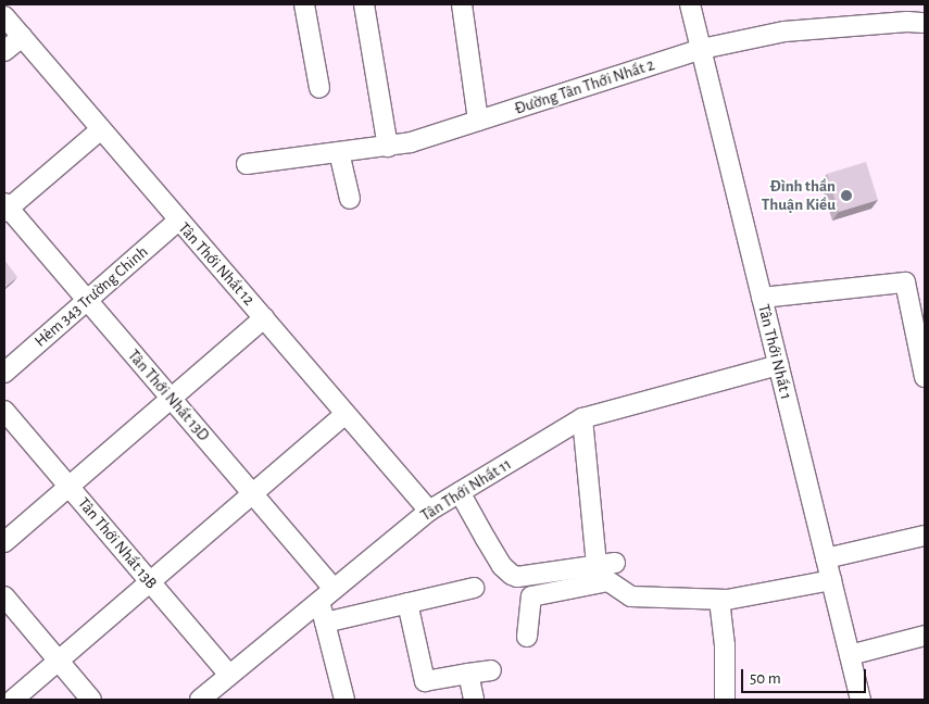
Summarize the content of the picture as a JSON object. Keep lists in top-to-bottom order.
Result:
{
  "streets": {
    "street": [
      "Đường Tân Thới Nhất 2",
      "Tân Thới Nhất 12",
      "Hẻm 343 Trường Chinh",
      "Tân Thới Nhất 1",
      "Tân Thới Nhất 13D",
      "Tân Thới Nhất 11",
      "Tân Thới Nhất 13B"
    ]
  },
  "crossings": [
    ["Đường Tân Thới Nhất 2", "Tân Thới Nhất 1"],
    ["Tân Thới Nhất 12", "Hẻm 343 Trường Chinh"],
    ["Tân Thới Nhất 12", "Tân Thới Nhất 11"],
    ["Hẻm 343 Trường Chinh", "Tân Thới Nhất 13D"],
    ["Tân Thới Nhất 1", "Tân Thới Nhất 11"],
    ["Tân Thới Nhất 13D", "Tân Thới Nhất 11"],
    ["Tân Thới Nhất 11", "Tân Thới Nhất 13B"]
  ],
  "places": ["Đình thần Thuận Kiều"],
  "scale_bar": "50 m"
}
